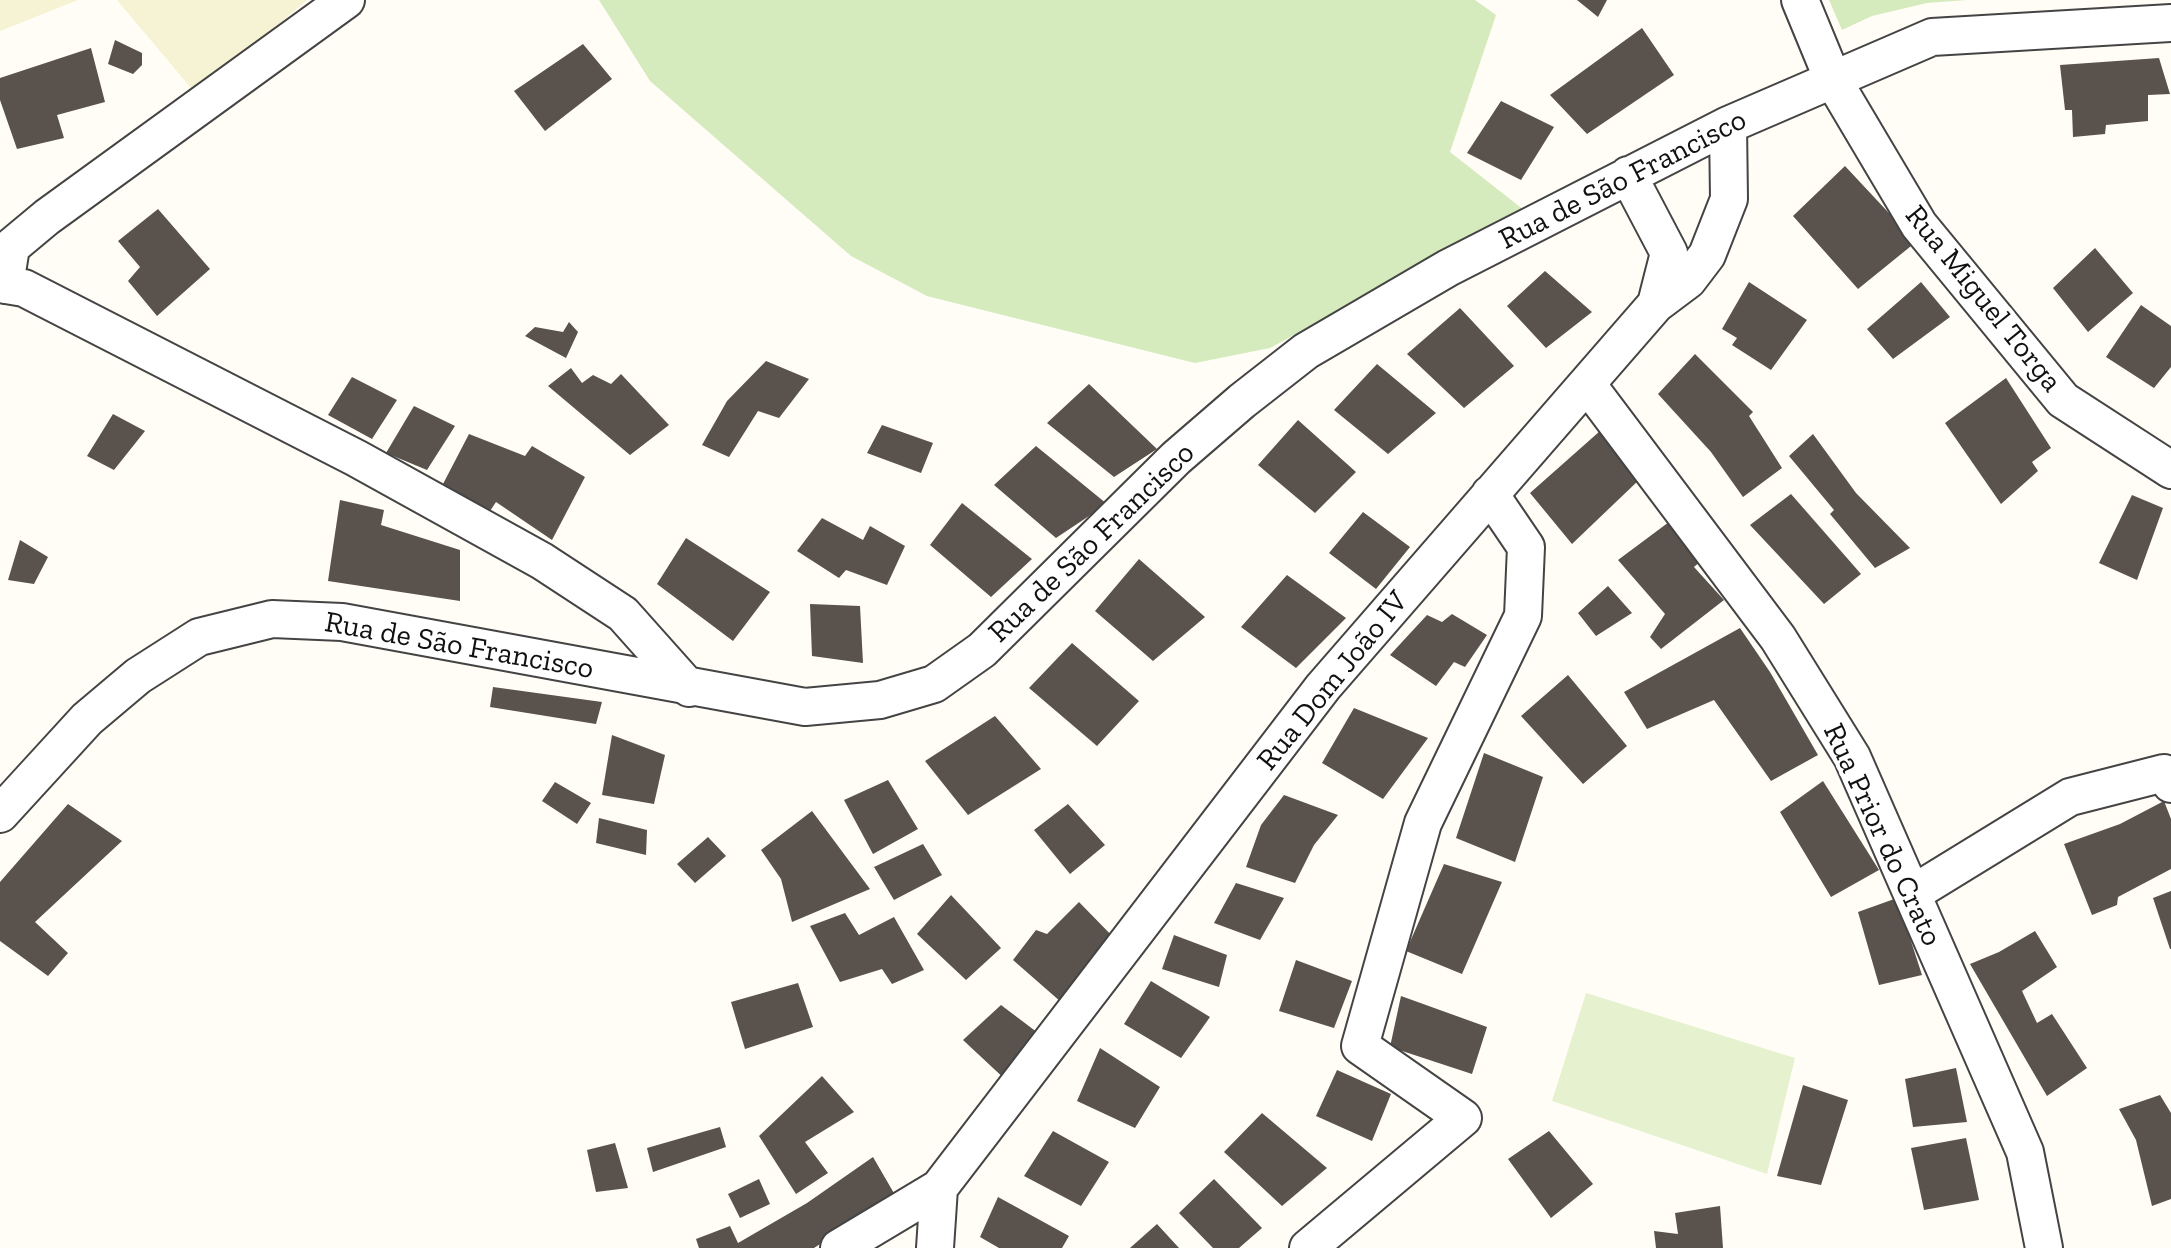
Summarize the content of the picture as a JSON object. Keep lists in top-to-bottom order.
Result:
{
  "streets": {
    "street": [
      "Rua de São Francisco",
      "Rua Miguel Torga",
      "Rua Dom João IV",
      "Rua Prior do Crato"
    ]
  },
  "crossings": [
    ["Rua de São Francisco", "Rua Miguel Torga"],
    ["Rua de São Francisco", "Rua Dom João IV"],
    ["Rua Dom João IV", "Rua Prior do Crato"]
  ]
}
